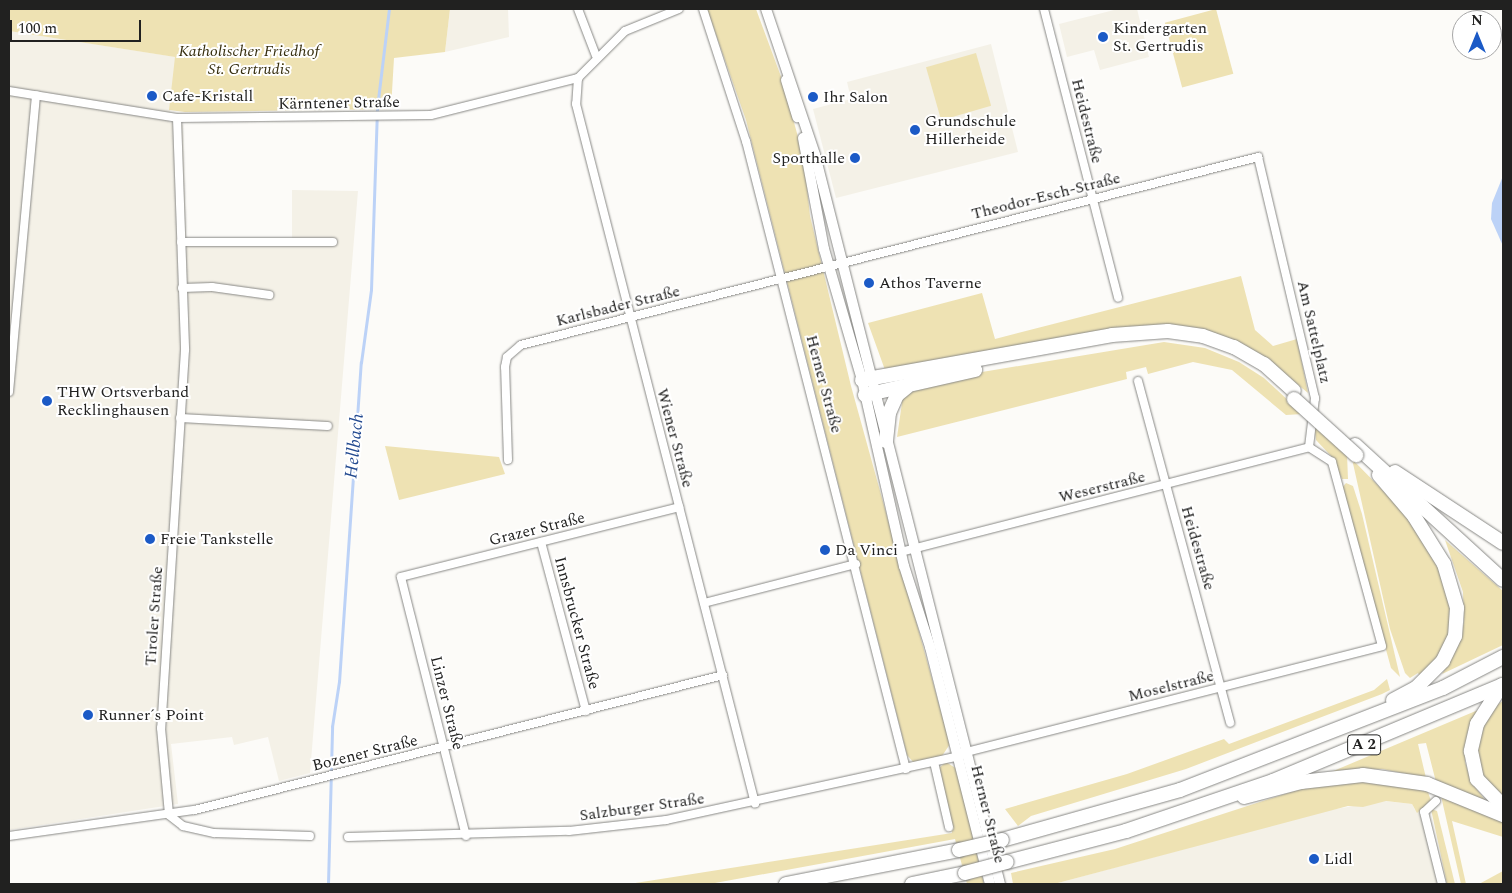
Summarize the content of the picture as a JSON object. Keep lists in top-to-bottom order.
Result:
{
  "streets": {
    "highway": ["A 2"],
    "main road": ["Herner Straße"],
    "street": [
      "Kärntener Straße",
      "Heidestraße",
      "Theodor-Esch-Straße",
      "Karlsbader Straße",
      "Am Sattelplatz",
      "Wiener Straße",
      "Weserstraße",
      "Grazer Straße",
      "Tiroler Straße",
      "Innsbrucker Straße",
      "Moselstraße",
      "Linzer Straße",
      "Bozener Straße",
      "Salzburger Straße"
    ]
  },
  "crossings": [
    ["Kärntener Straße", "Wiener Straße"],
    ["Kärntener Straße", "Tiroler Straße"],
    ["Heidestraße", "Theodor-Esch-Straße"],
    ["Heidestraße", "Weserstraße"],
    ["Heidestraße", "Moselstraße"],
    ["Theodor-Esch-Straße", "Karlsbader Straße"],
    ["Theodor-Esch-Straße", "Am Sattelplatz"],
    ["Theodor-Esch-Straße", "Herner Straße"],
    ["Karlsbader Straße", "Herner Straße"],
    ["Karlsbader Straße", "Wiener Straße"],
    ["Am Sattelplatz", "Weserstraße"],
    ["Am Sattelplatz", "Moselstraße"],
    ["Herner Straße", "Weserstraße"],
    ["Herner Straße", "Moselstraße"],
    ["Herner Straße", "Salzburger Straße"],
    ["Wiener Straße", "Grazer Straße"],
    ["Wiener Straße", "Bozener Straße"],
    ["Wiener Straße", "Salzburger Straße"],
    ["Weserstraße", "Moselstraße"],
    ["Grazer Straße", "Innsbrucker Straße"],
    ["Grazer Straße", "Linzer Straße"],
    ["Tiroler Straße", "Bozener Straße"],
    ["Innsbrucker Straße", "Bozener Straße"],
    ["Moselstraße", "Salzburger Straße"],
    ["Linzer Straße", "Bozener Straße"],
    ["Linzer Straße", "Salzburger Straße"]
  ],
  "water": ["Hellbach"],
  "parks": ["Katholischer Friedhof St. Gertrudis"],
  "places": [
    "Kindergarten St. Gertrudis",
    "Cafe-Kristall",
    "Ihr Salon",
    "Grundschule Hillerheide",
    "Sporthalle",
    "Athos Taverne",
    "THW Ortsverband Recklinghausen",
    "Freie Tankstelle",
    "Da Vinci",
    "Runner´s Point",
    "Lidl"
  ],
  "scale_bar": "100 m",
  "north": "top"
}
